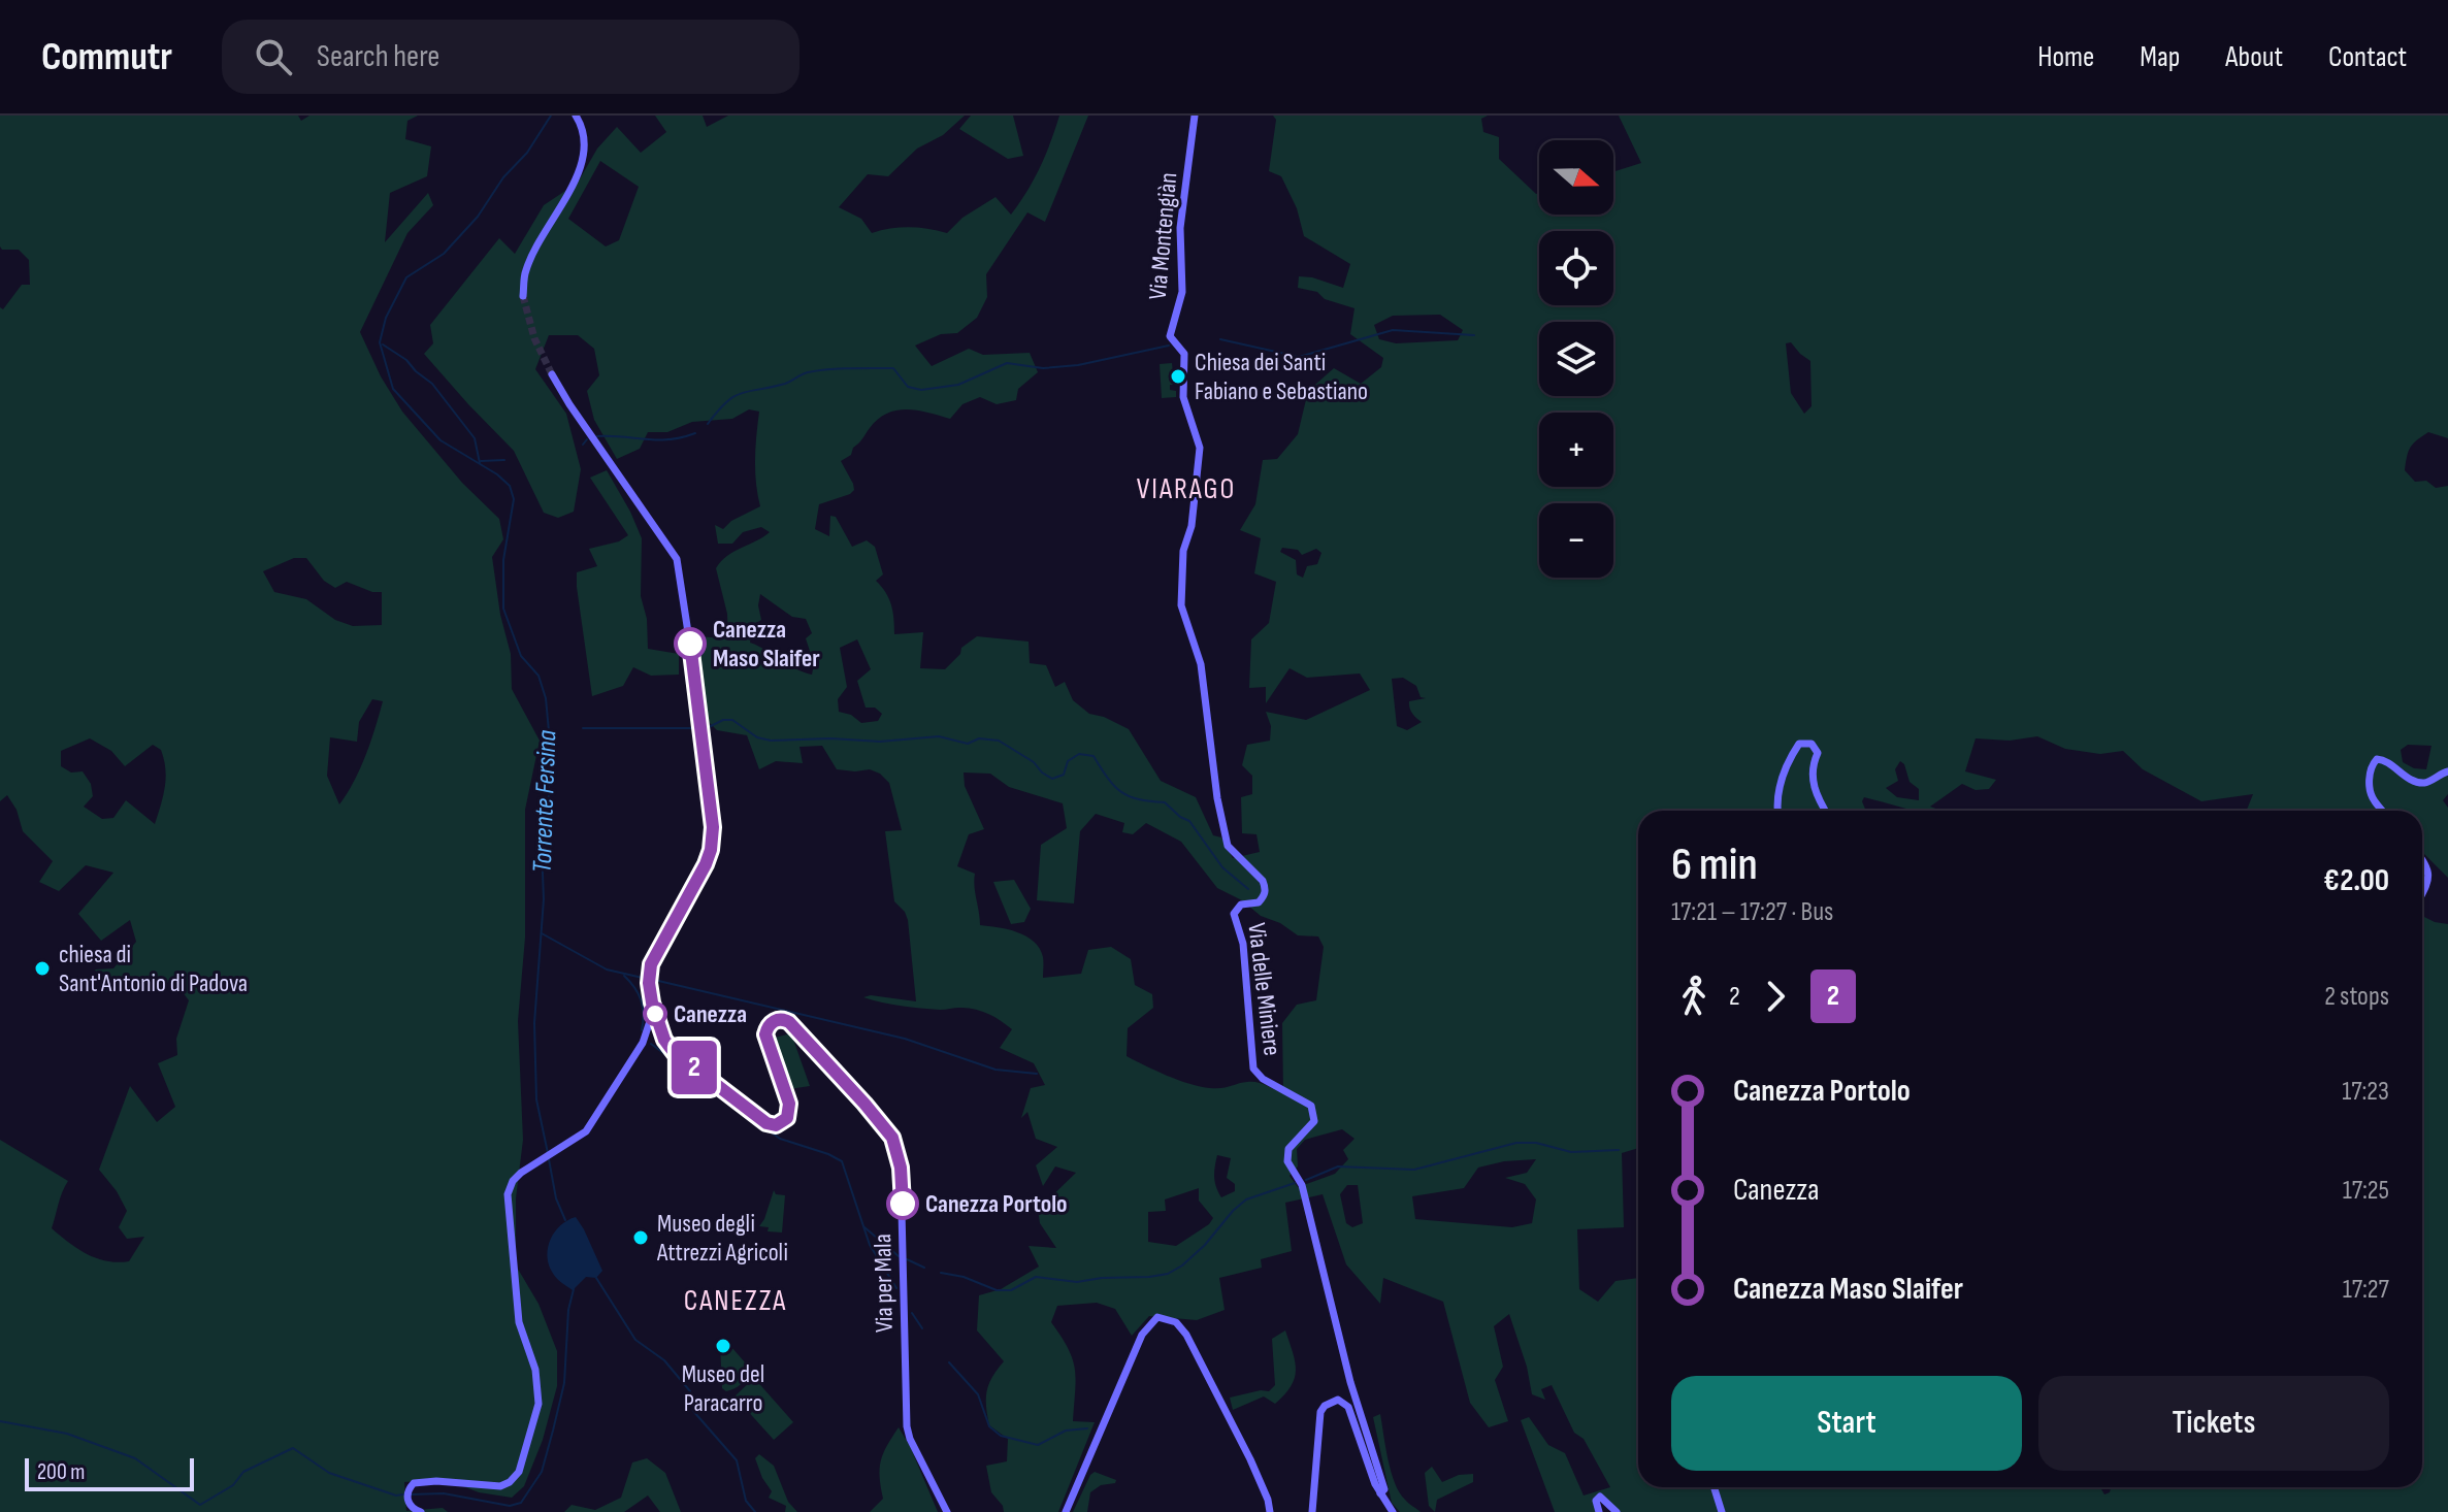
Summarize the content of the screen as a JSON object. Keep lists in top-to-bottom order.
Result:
{
  "streets": {
    "main road": ["Via Montengiàn", "Via delle Miniere", "Via per Mala"]
  },
  "crossings": [
    ["Via Montengiàn", "Via delle Miniere"]
  ],
  "districts": ["VIARAGO", "CANEZZA"],
  "water": ["Torrente Fersina"],
  "places": [
    "Chiesa dei Santi Fabiano e Sebastiano",
    "Canezza Maso Slaifer",
    "chiesa di Sant'Antonio di Padova",
    "Canezza",
    "Canezza Portolo",
    "Museo degli Attrezzi Agricoli",
    "Museo del Paracarro"
  ],
  "lines": ["bus line 2"],
  "scale_bar": "200 m",
  "north": "right",
  "page": {
    "header": "Commutr",
    "search": "Search here",
    "nav": [
      "Home",
      "Map",
      "About",
      "Contact"
    ],
    "on_map": "2",
    "map_buttons": ["+", "−"],
    "heading": ["6 min", "17:21 – 17:27 · Bus", "€2.00"],
    "legs": ["2", "2", "2 stops"],
    "list": [
      {
        "name": "Canezza Portolo",
        "value": "17:23"
      },
      {
        "name": "Canezza",
        "value": "17:25"
      },
      {
        "name": "Canezza Maso Slaifer",
        "value": "17:27"
      }
    ],
    "buttons": ["Start", "Tickets"],
    "scale": "200 m"
  }
}
